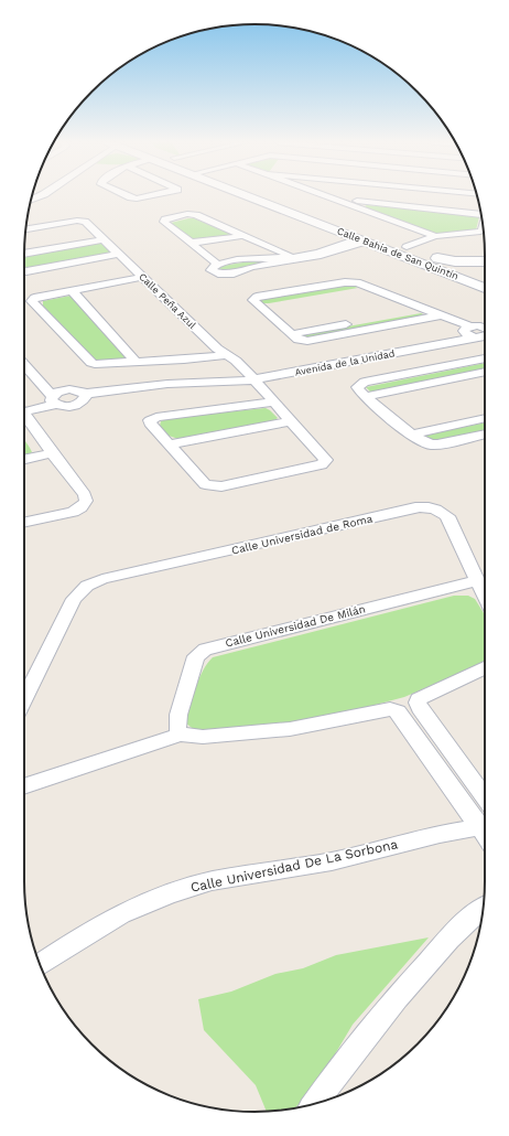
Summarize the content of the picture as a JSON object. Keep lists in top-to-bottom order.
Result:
{
  "streets": {
    "street": [
      "Calle Bahía de San Quintín",
      "Calle Peña Azul",
      "Avenida de la Unidad",
      "Calle Universidad de Roma",
      "Calle Universidad De Milán",
      "Calle Universidad De La Sorbona"
    ]
  },
  "crossings": [
    ["Calle Peña Azul", "Avenida de la Unidad"],
    ["Calle Universidad de Roma", "Calle Universidad De Milán"]
  ]
}
